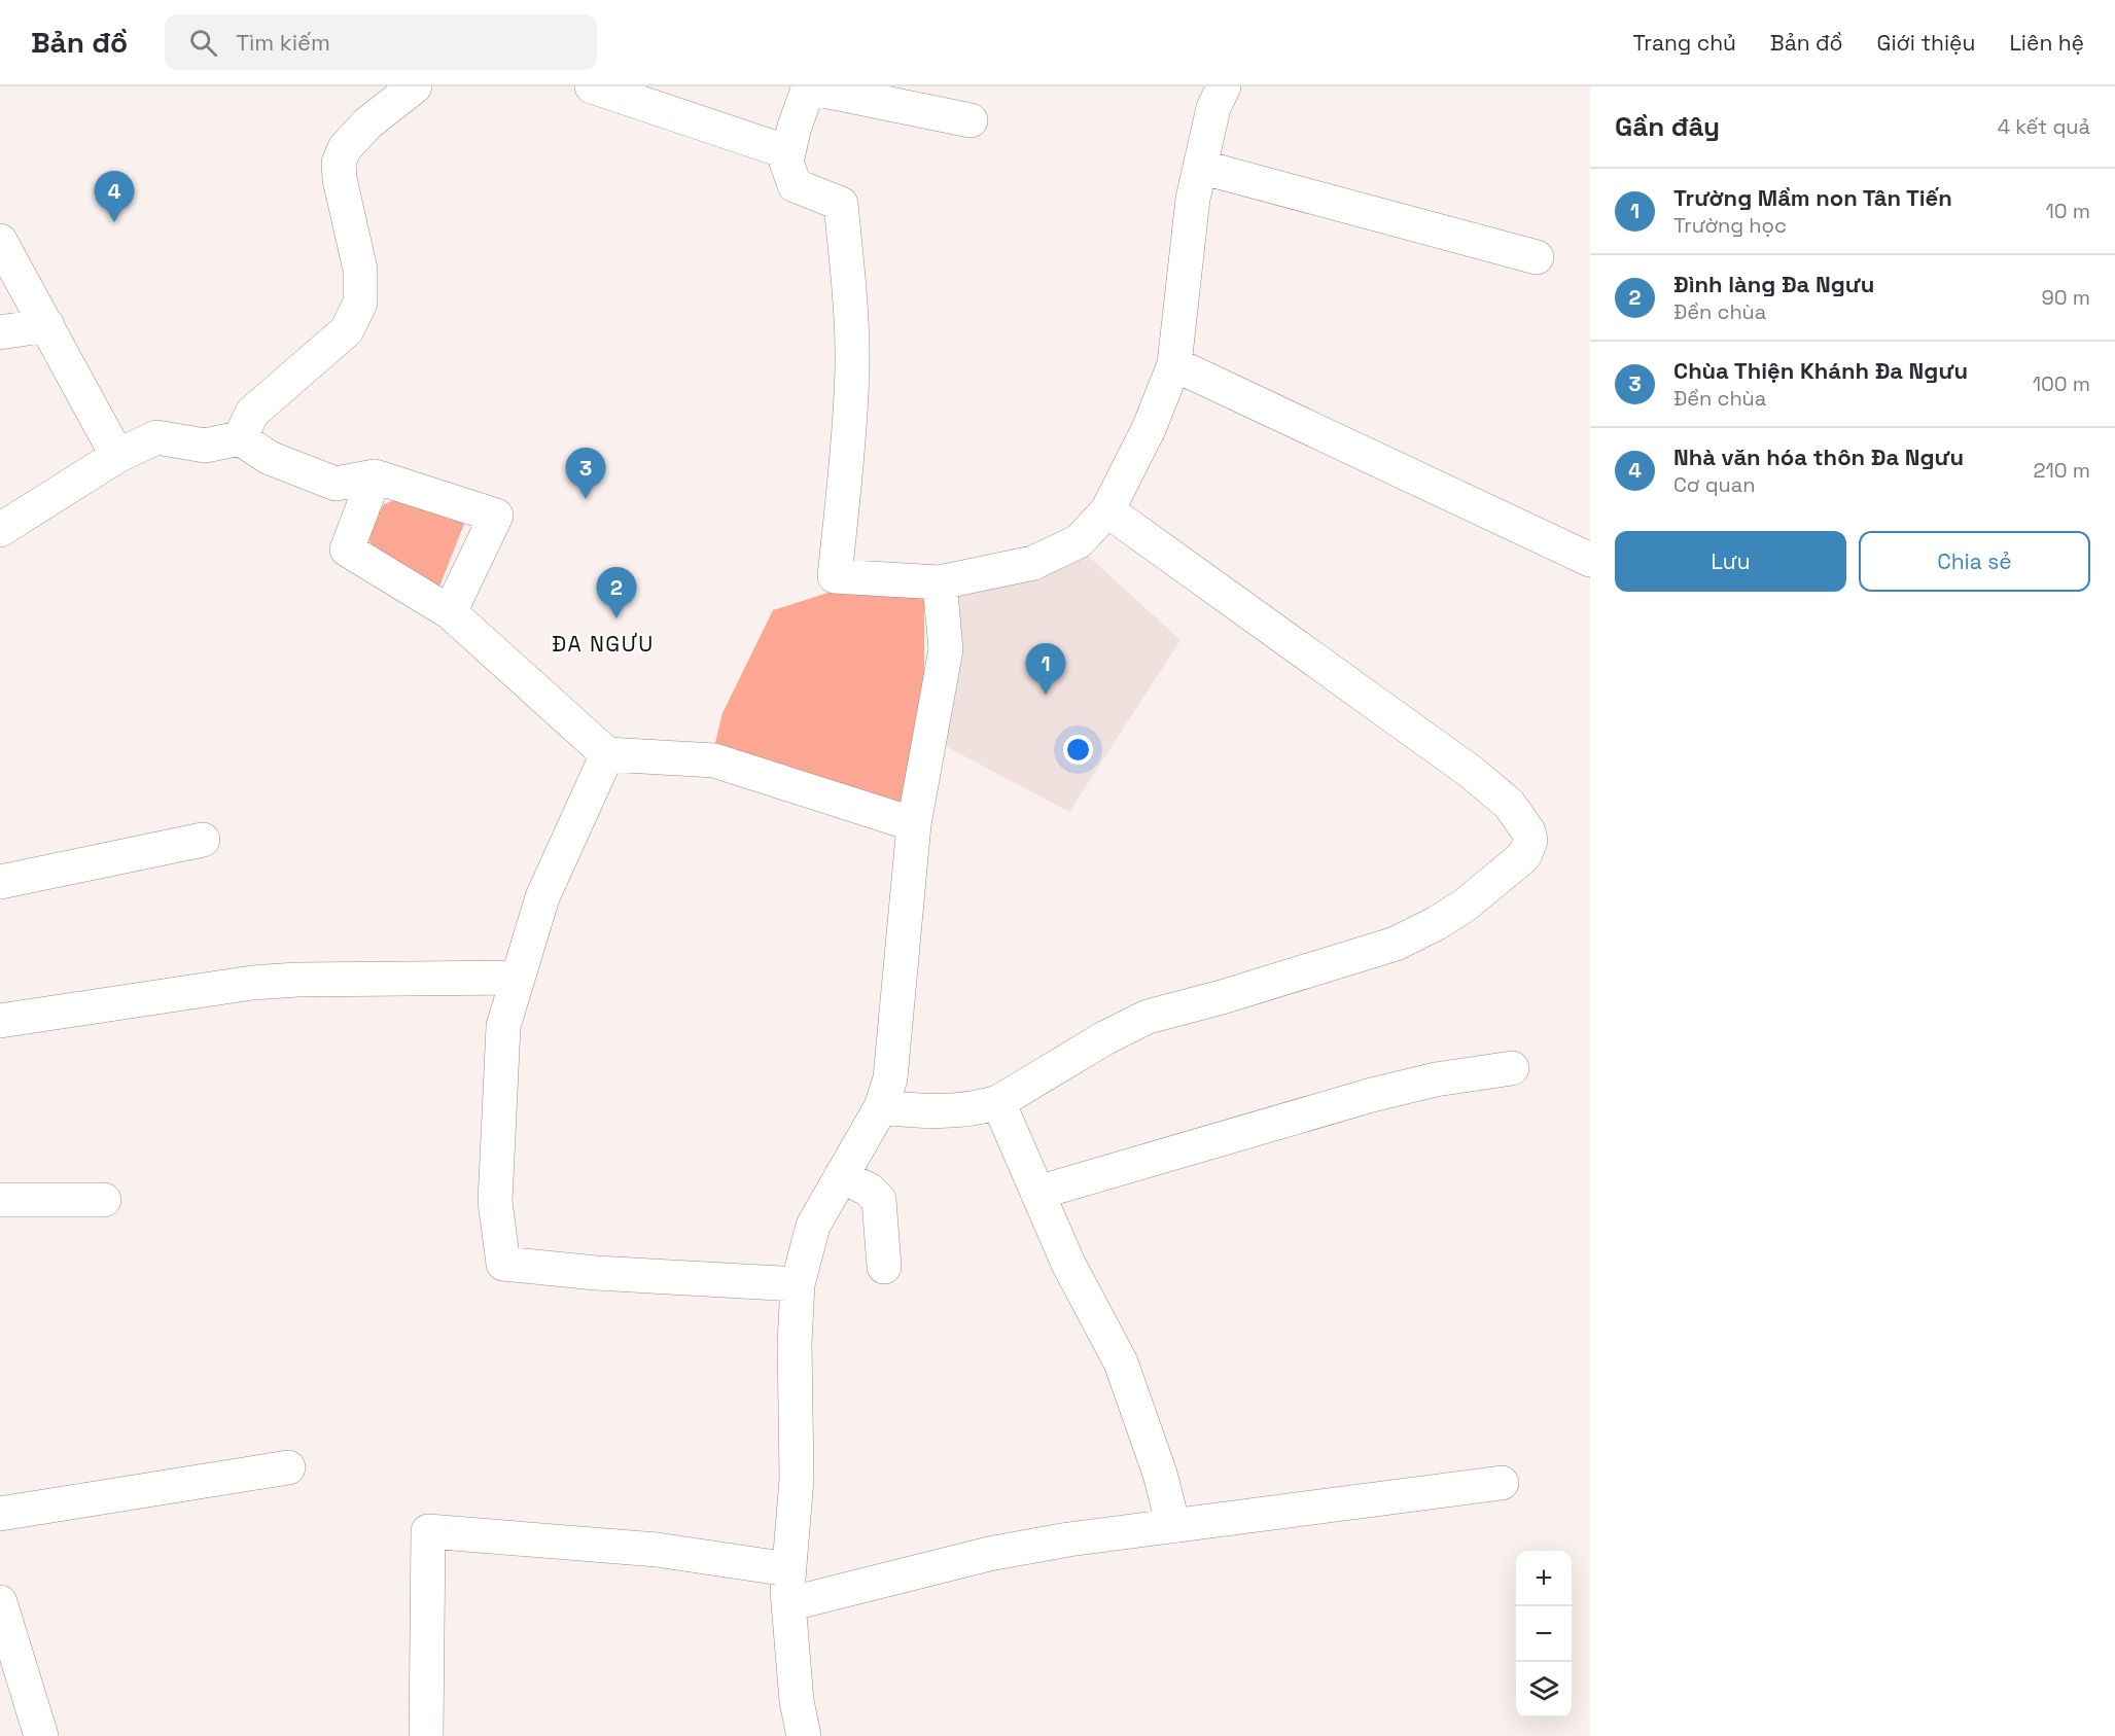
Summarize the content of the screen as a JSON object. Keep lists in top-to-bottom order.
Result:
{
  "districts": ["ĐA NGƯU"],
  "page": {
    "header": "Bản đồ",
    "search": "Tìm kiếm",
    "nav": [
      "Trang chủ",
      "Bản đồ",
      "Giới thiệu",
      "Liên hệ"
    ],
    "heading": ["Gần đây", "4 kết quả"],
    "list": [
      {
        "mark": "1",
        "name": "Trường Mầm non Tân Tiến",
        "note": "Trường học",
        "value": "10 m"
      },
      {
        "mark": "2",
        "name": "Đình làng Đa Ngưu",
        "note": "Đền chùa",
        "value": "90 m"
      },
      {
        "mark": "3",
        "name": "Chùa Thiện Khánh Đa Ngưu",
        "note": "Đền chùa",
        "value": "100 m"
      },
      {
        "mark": "4",
        "name": "Nhà văn hóa thôn Đa Ngưu",
        "note": "Cơ quan",
        "value": "210 m"
      }
    ],
    "pins": [
      "4",
      "3",
      "2",
      "1"
    ],
    "buttons": ["Lưu", "Chia sẻ"],
    "map_buttons": ["+", "−"]
  }
}
